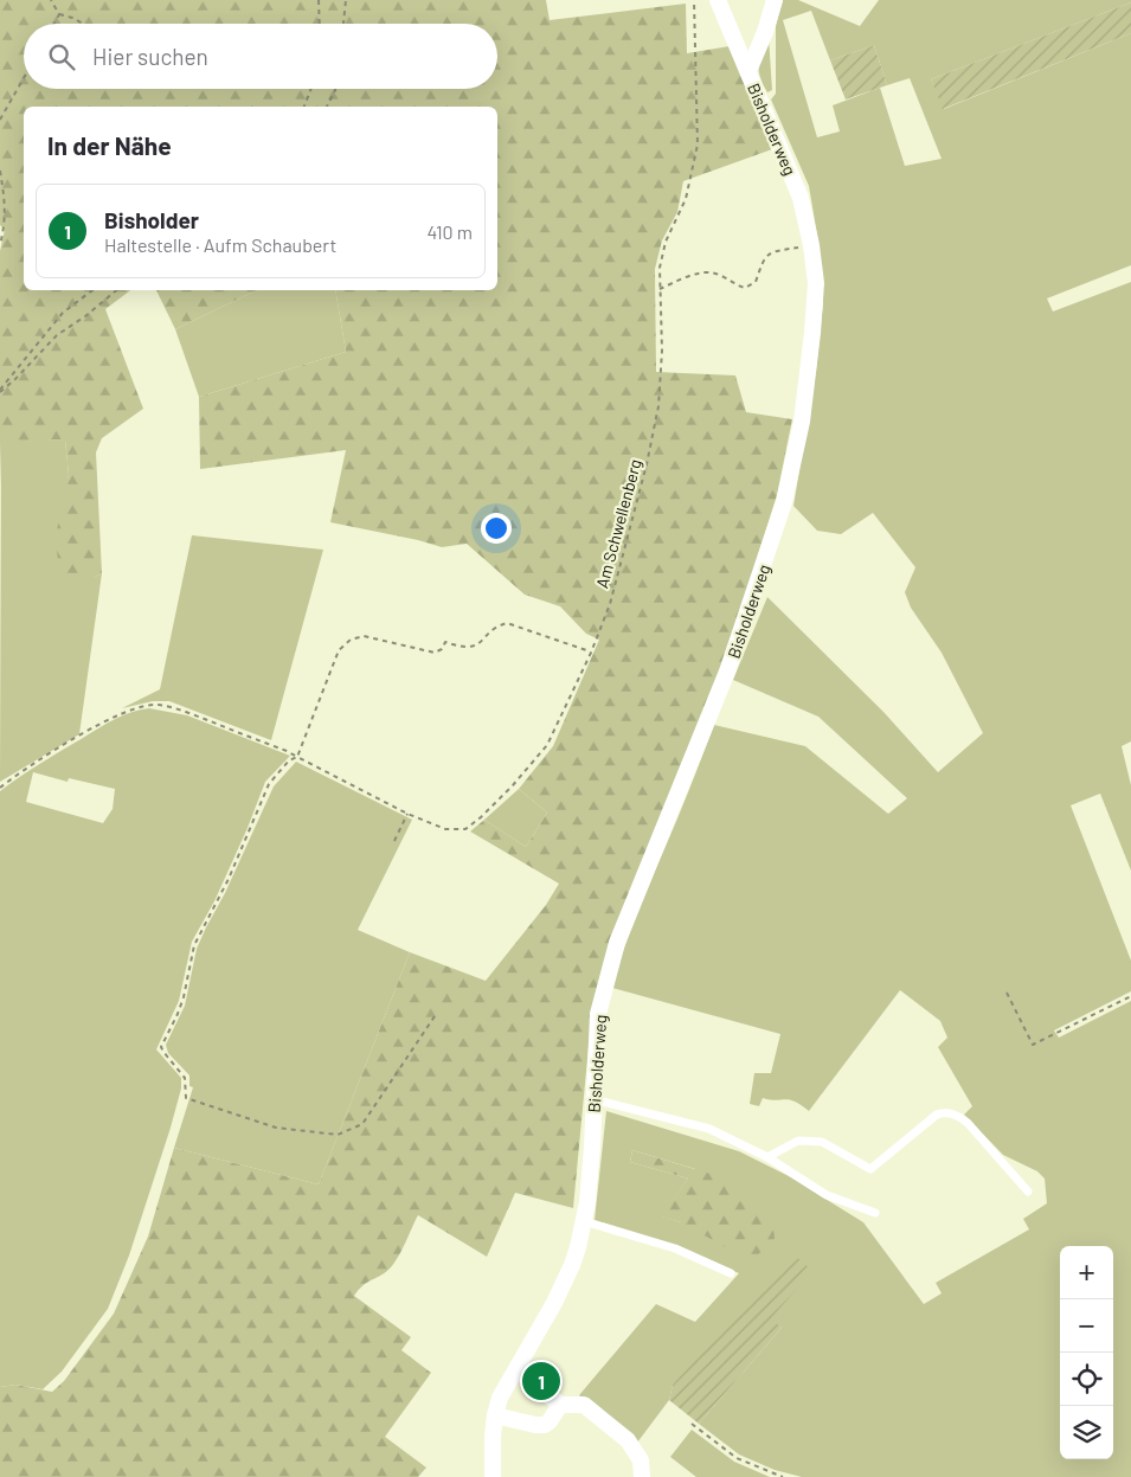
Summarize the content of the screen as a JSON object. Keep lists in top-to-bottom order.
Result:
{
  "streets": {
    "street": ["Bisholderweg"],
    "path": ["Am Schwellenberg"]
  },
  "page": {
    "search": "Hier suchen",
    "heading": "In der Nähe",
    "list": [
      {
        "mark": "1",
        "name": "Bisholder",
        "note": "Haltestelle · Aufm Schaubert",
        "value": "410 m"
      }
    ],
    "map_buttons": ["+", "−"],
    "pins": "1"
  }
}
